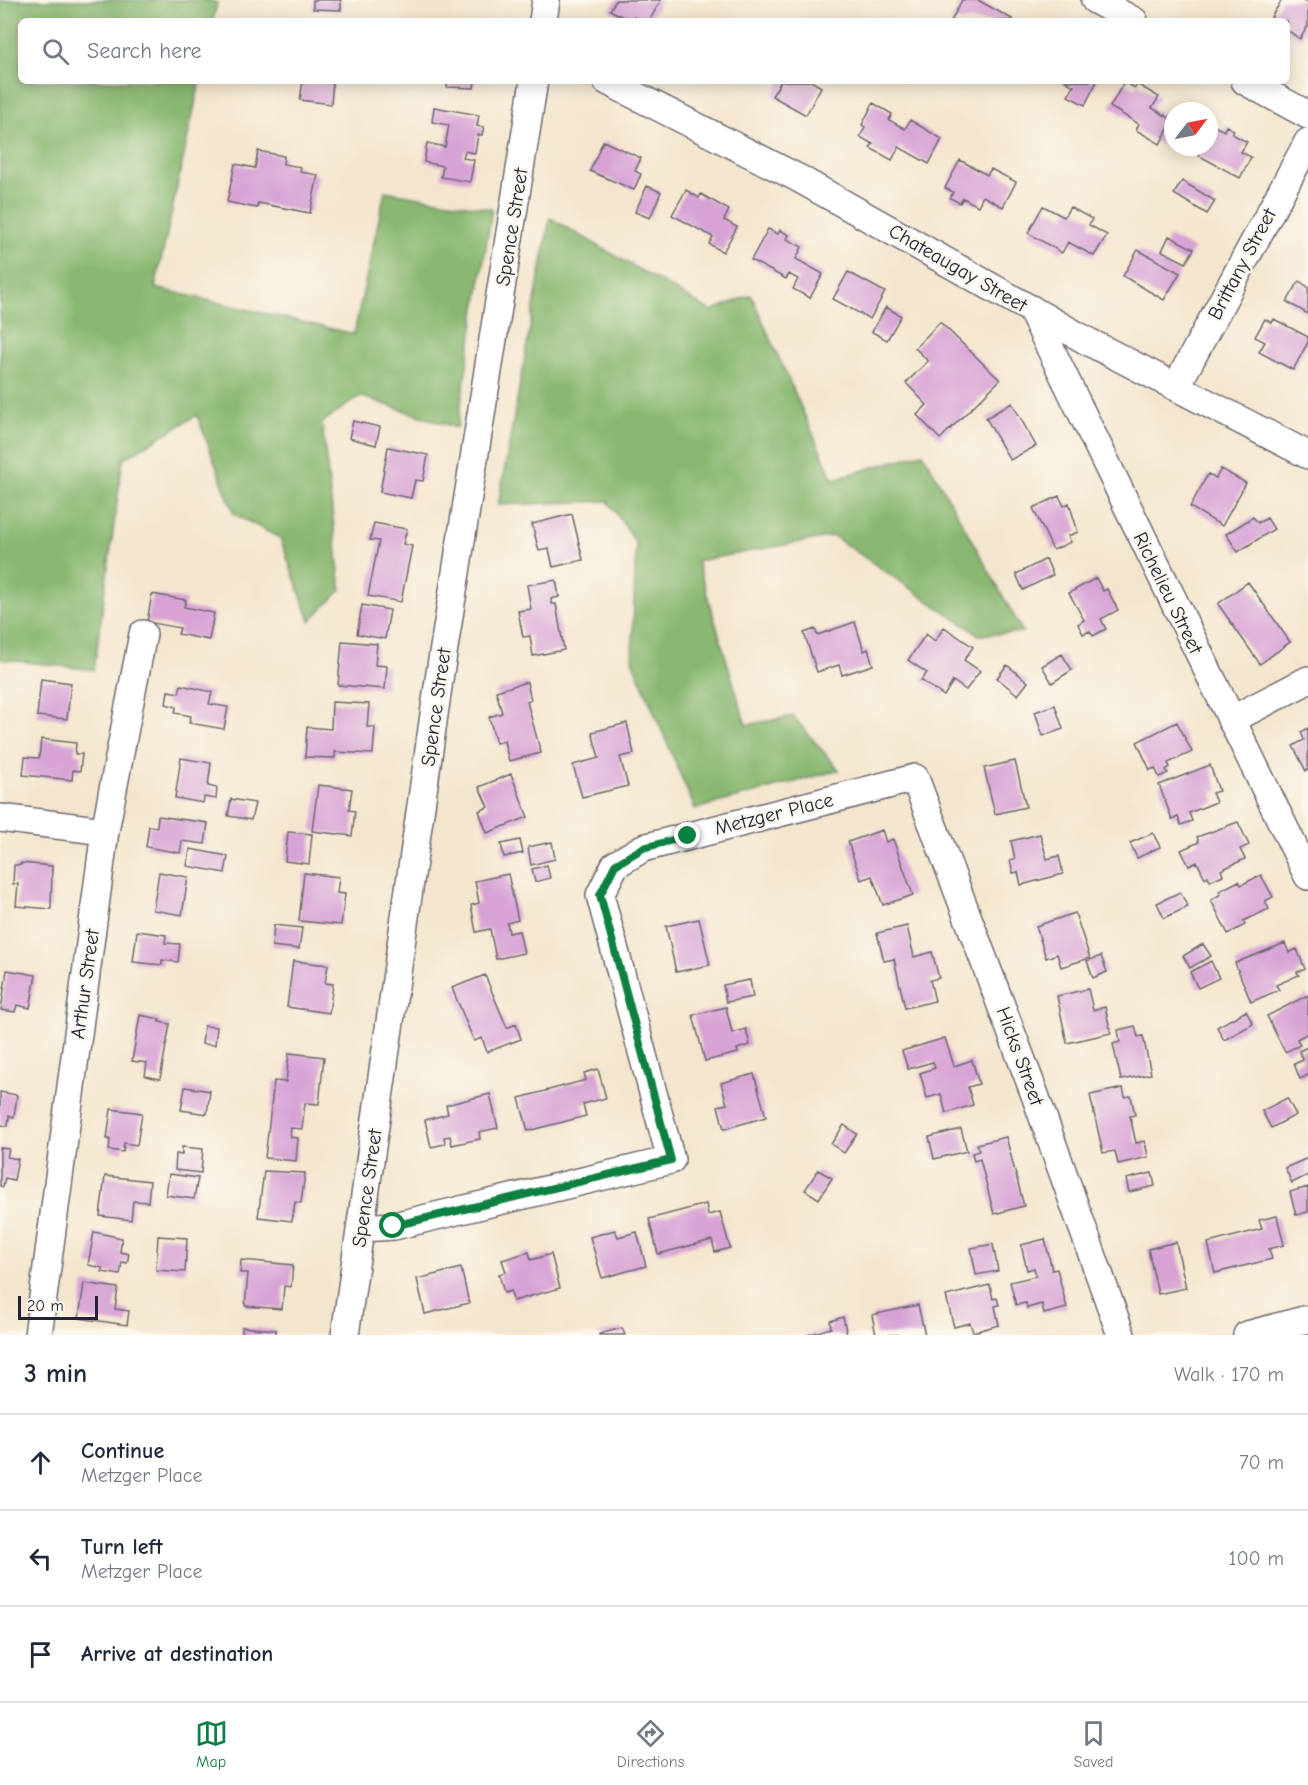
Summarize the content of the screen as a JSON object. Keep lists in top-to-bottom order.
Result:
{
  "streets": {
    "street": [
      "Spence Street",
      "Brittany Street",
      "Chateaugay Street",
      "Richelieu Street",
      "Metzger Place",
      "Arthur Street",
      "Hicks Street"
    ]
  },
  "crossings": [
    ["Spence Street", "Metzger Place"],
    ["Brittany Street", "Chateaugay Street"],
    ["Chateaugay Street", "Richelieu Street"],
    ["Metzger Place", "Hicks Street"]
  ],
  "scale_bar": "20 m",
  "north": "top right",
  "page": {
    "search": "Search here",
    "scale": "20 m",
    "heading": ["3 min", "Walk · 170 m"],
    "list": [
      ["Continue", "Metzger Place", "70 m"],
      ["Turn left", "Metzger Place", "100 m"],
      "Arrive at destination"
    ],
    "nav": ["Map", "Directions", "Saved"]
  }
}
